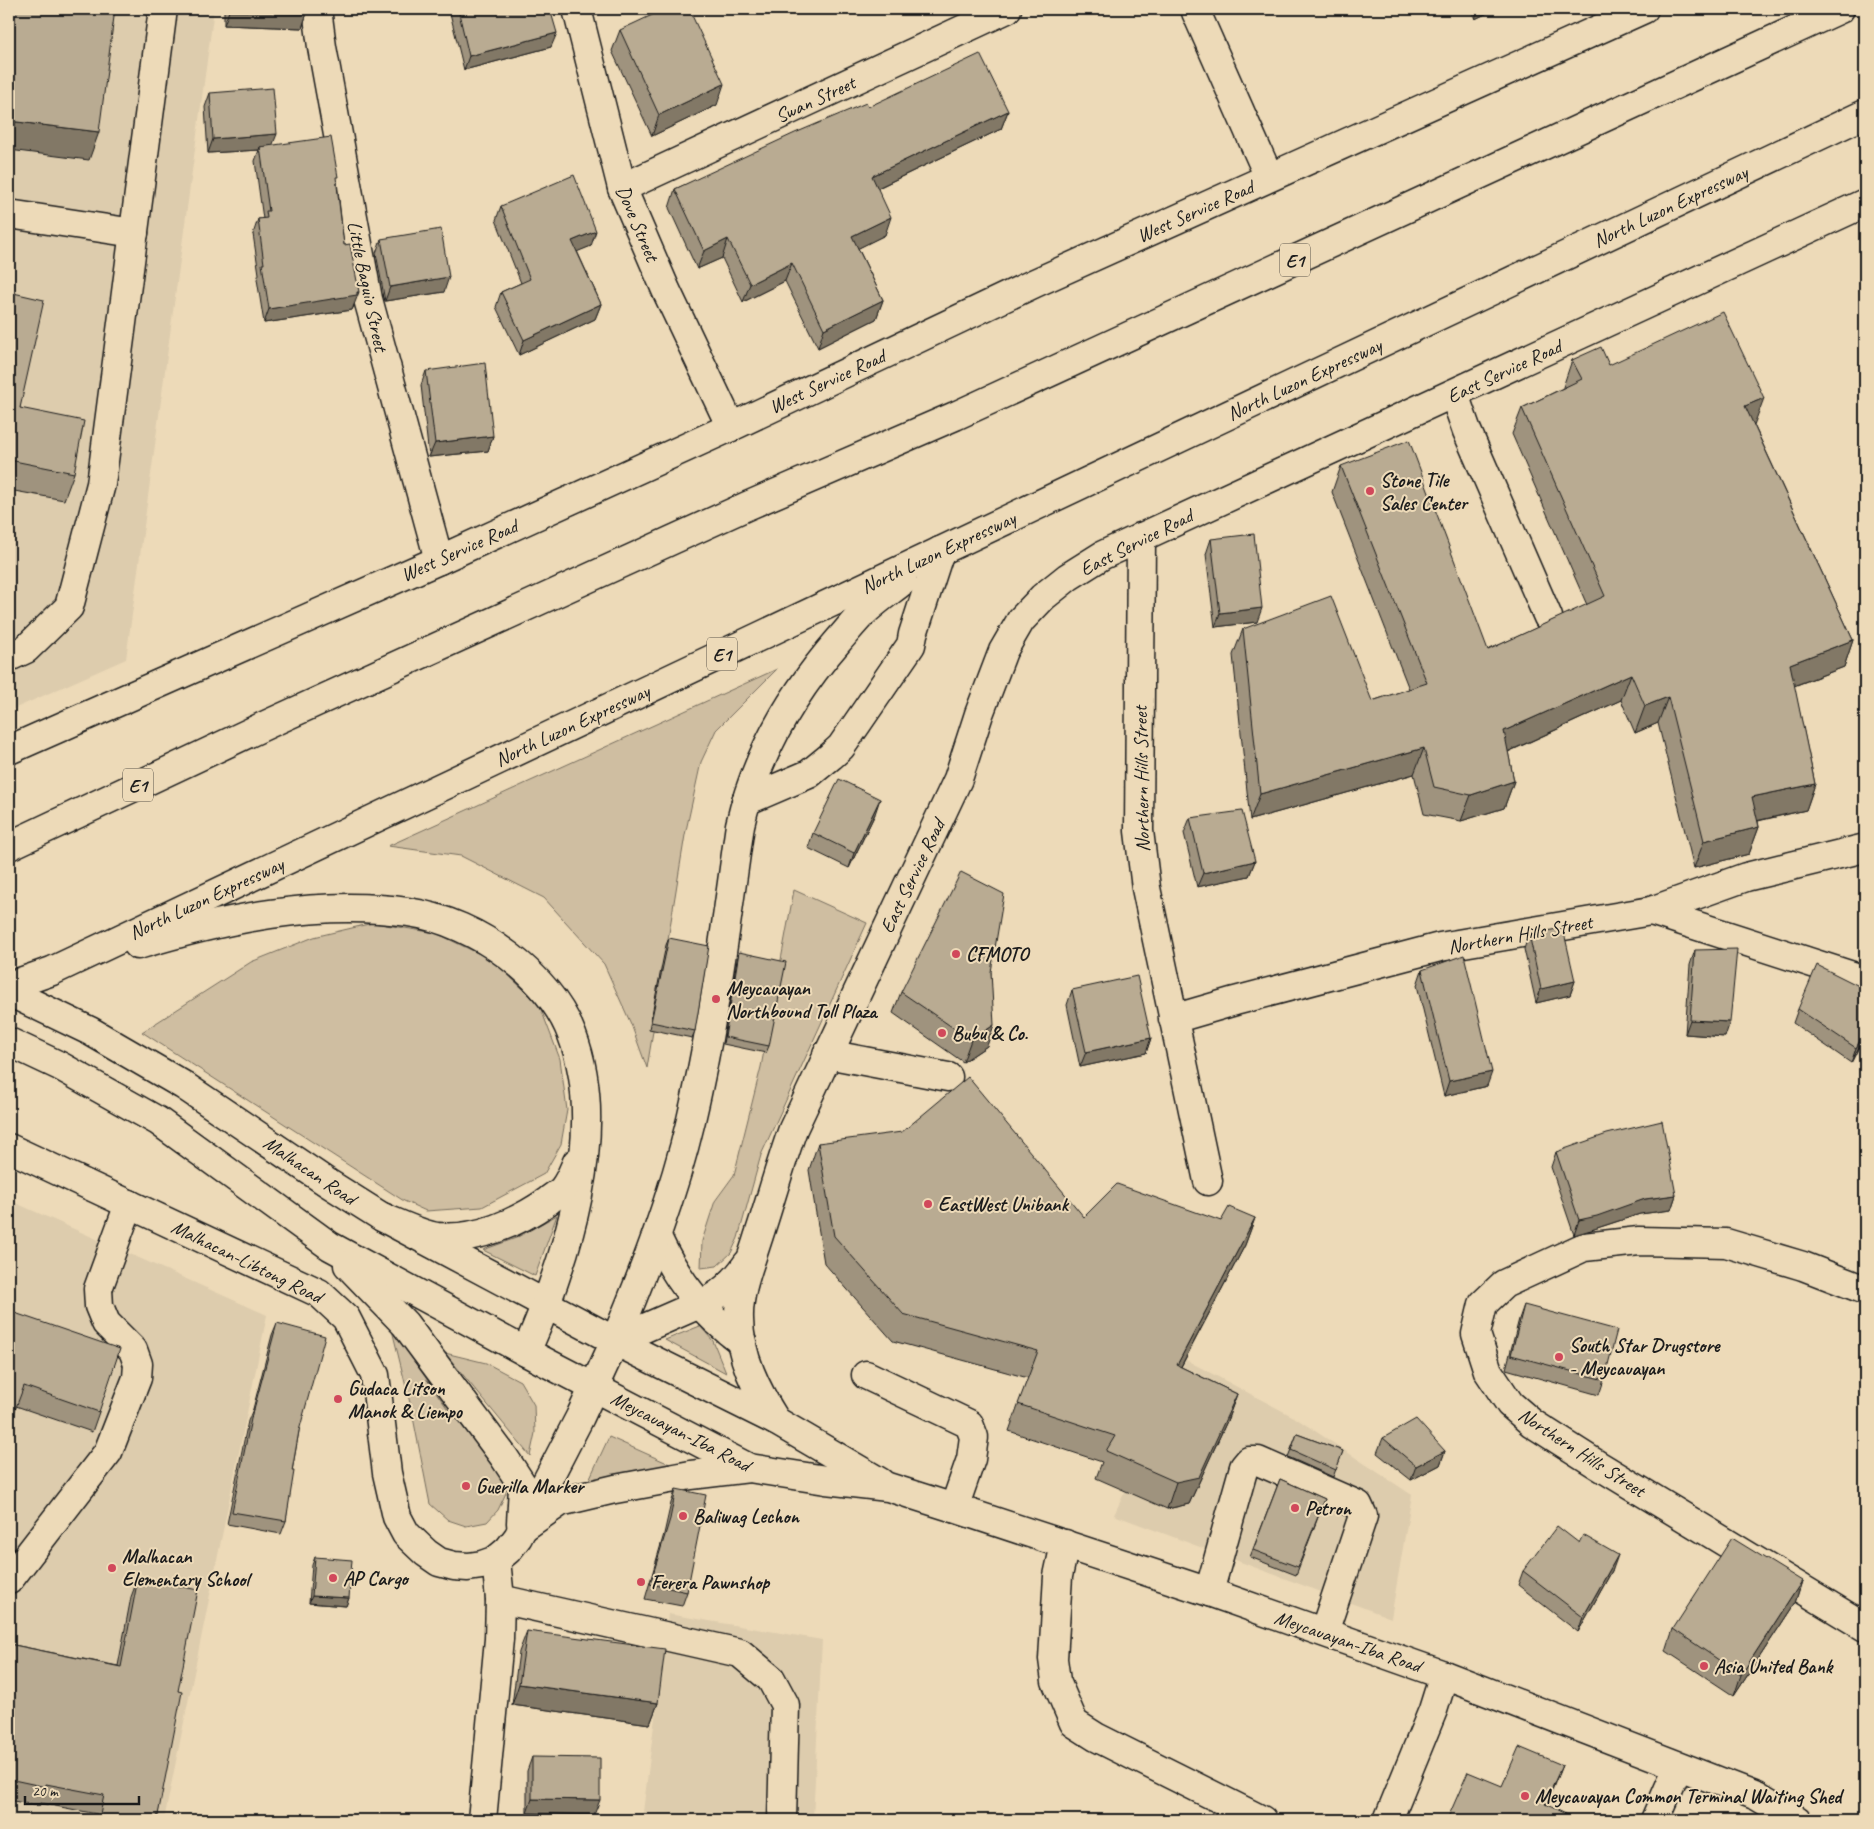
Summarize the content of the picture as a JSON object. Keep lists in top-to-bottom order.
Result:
{
  "streets": {
    "main road": [
      "Swan Street",
      "North Luzon Expressway",
      "West Service Road",
      "Dove Street",
      "E1",
      "Little Baguio Street",
      "East Service Road",
      "Northern Hills Street",
      "Malhacan Road",
      "Malhacan-Libtong Road",
      "Meycauayan-Iba Road"
    ]
  },
  "crossings": [
    ["Swan Street", "Dove Street"],
    ["West Service Road", "Dove Street"],
    ["West Service Road", "Little Baguio Street"],
    ["East Service Road", "Northern Hills Street"],
    ["East Service Road", "Malhacan Road"],
    ["East Service Road", "Meycauayan-Iba Road"],
    ["Malhacan Road", "Meycauayan-Iba Road"]
  ],
  "places": [
    "Stone Tile Sales Center",
    "CFMOTO",
    "Meycauayan Northbound Toll Plaza",
    "Bubu & Co.",
    "EastWest Unibank",
    "South Star Drugstore - Meycauayan",
    "Gudaca Litson Manok & Liempo",
    "Guerilla Marker",
    "Petron",
    "Baliwag Lechon",
    "Malhacan Elementary School",
    "AP Cargo",
    "Ferera Pawnshop",
    "Asia United Bank",
    "Meycauayan Common Terminal Waiting Shed"
  ],
  "scale_bar": "20 m"
}
